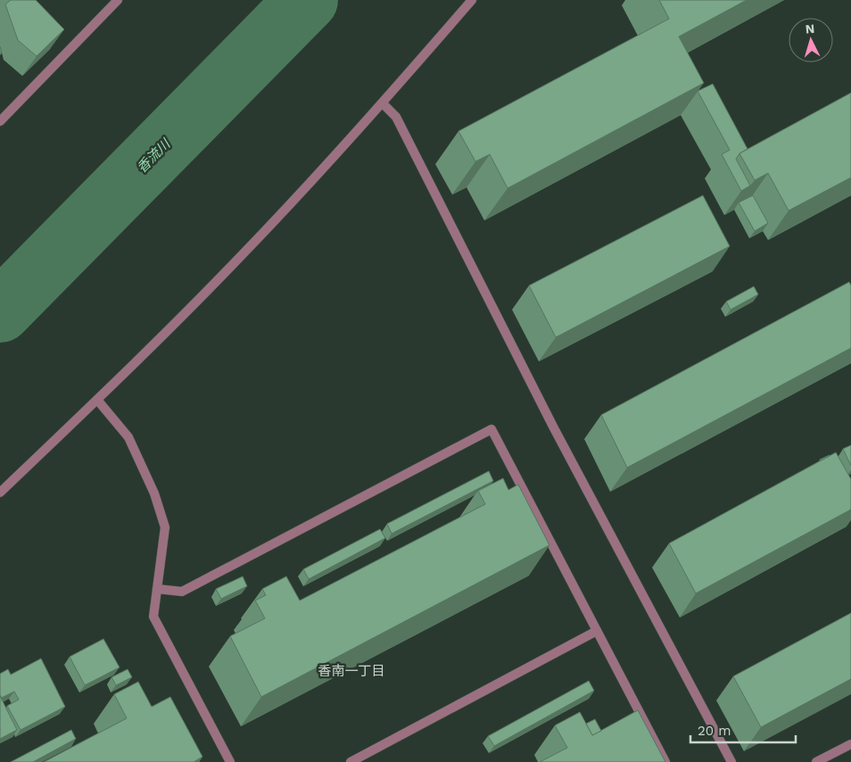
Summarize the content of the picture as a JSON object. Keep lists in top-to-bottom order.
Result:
{
  "districts": ["香南一丁目"],
  "water": ["香流川"],
  "scale_bar": "20 m",
  "north": "top"
}
